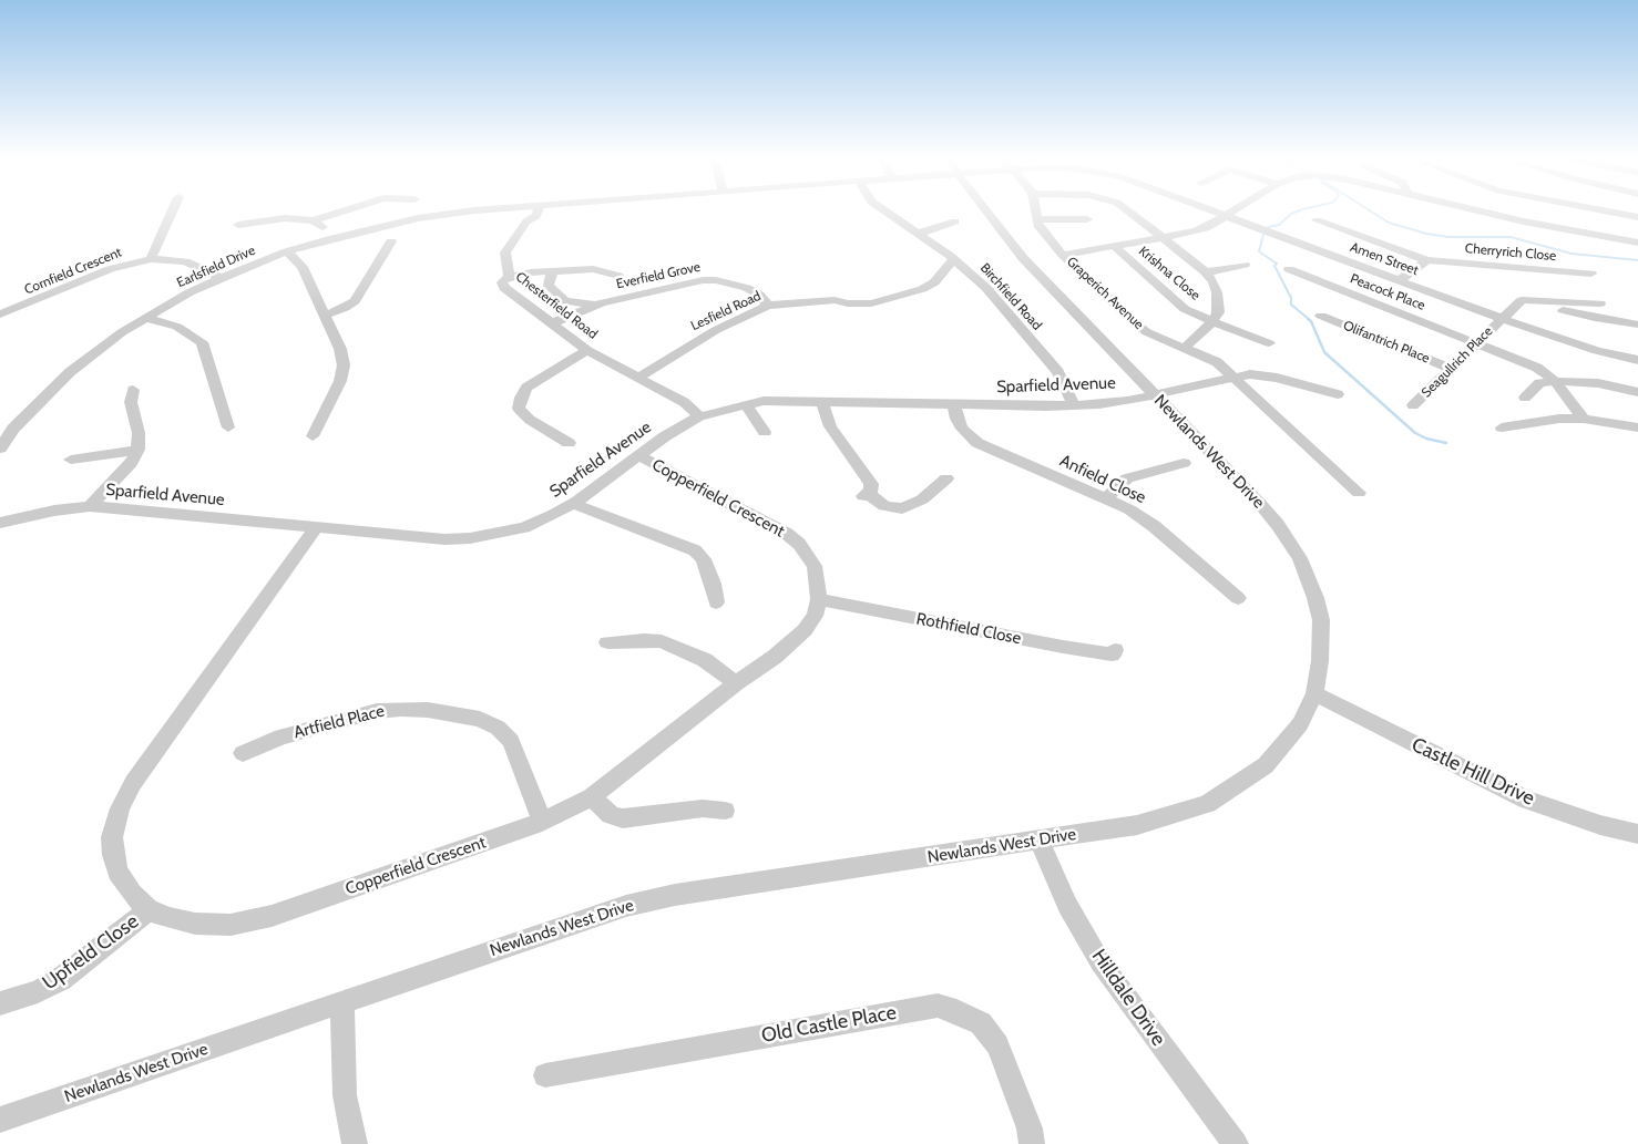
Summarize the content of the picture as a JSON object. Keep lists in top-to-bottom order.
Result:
{
  "streets": {
    "street": [
      "Cherryrich Close",
      "Amen Street",
      "Earlsfield Drive",
      "Cornfield Crescent",
      "Krishna Close",
      "Everfield Grove",
      "Peacock Place",
      "Graperich Avenue",
      "Birchfield Road",
      "Chesterfield Road",
      "Lesfield Road",
      "Olifantrich Place",
      "Seagullrich Place",
      "Sparfield Avenue",
      "Newlands West Drive",
      "Anfield Close",
      "Copperfield Crescent",
      "Rothfield Close",
      "Artfield Place",
      "Castle Hill Drive",
      "Upfield Close",
      "Hilldale Drive",
      "Old Castle Place"
    ]
  },
  "crossings": [
    ["Amen Street", "Seagullrich Place"],
    ["Earlsfield Drive", "Cornfield Crescent"],
    ["Everfield Grove", "Chesterfield Road"],
    ["Everfield Grove", "Lesfield Road"],
    ["Peacock Place", "Seagullrich Place"],
    ["Graperich Avenue", "Sparfield Avenue"],
    ["Birchfield Road", "Lesfield Road"],
    ["Birchfield Road", "Sparfield Avenue"],
    ["Chesterfield Road", "Lesfield Road"],
    ["Chesterfield Road", "Sparfield Avenue"],
    ["Olifantrich Place", "Seagullrich Place"],
    ["Sparfield Avenue", "Newlands West Drive"],
    ["Sparfield Avenue", "Anfield Close"],
    ["Sparfield Avenue", "Copperfield Crescent"],
    ["Newlands West Drive", "Castle Hill Drive"],
    ["Newlands West Drive", "Hilldale Drive"],
    ["Copperfield Crescent", "Rothfield Close"],
    ["Copperfield Crescent", "Artfield Place"],
    ["Copperfield Crescent", "Upfield Close"]
  ]
}
